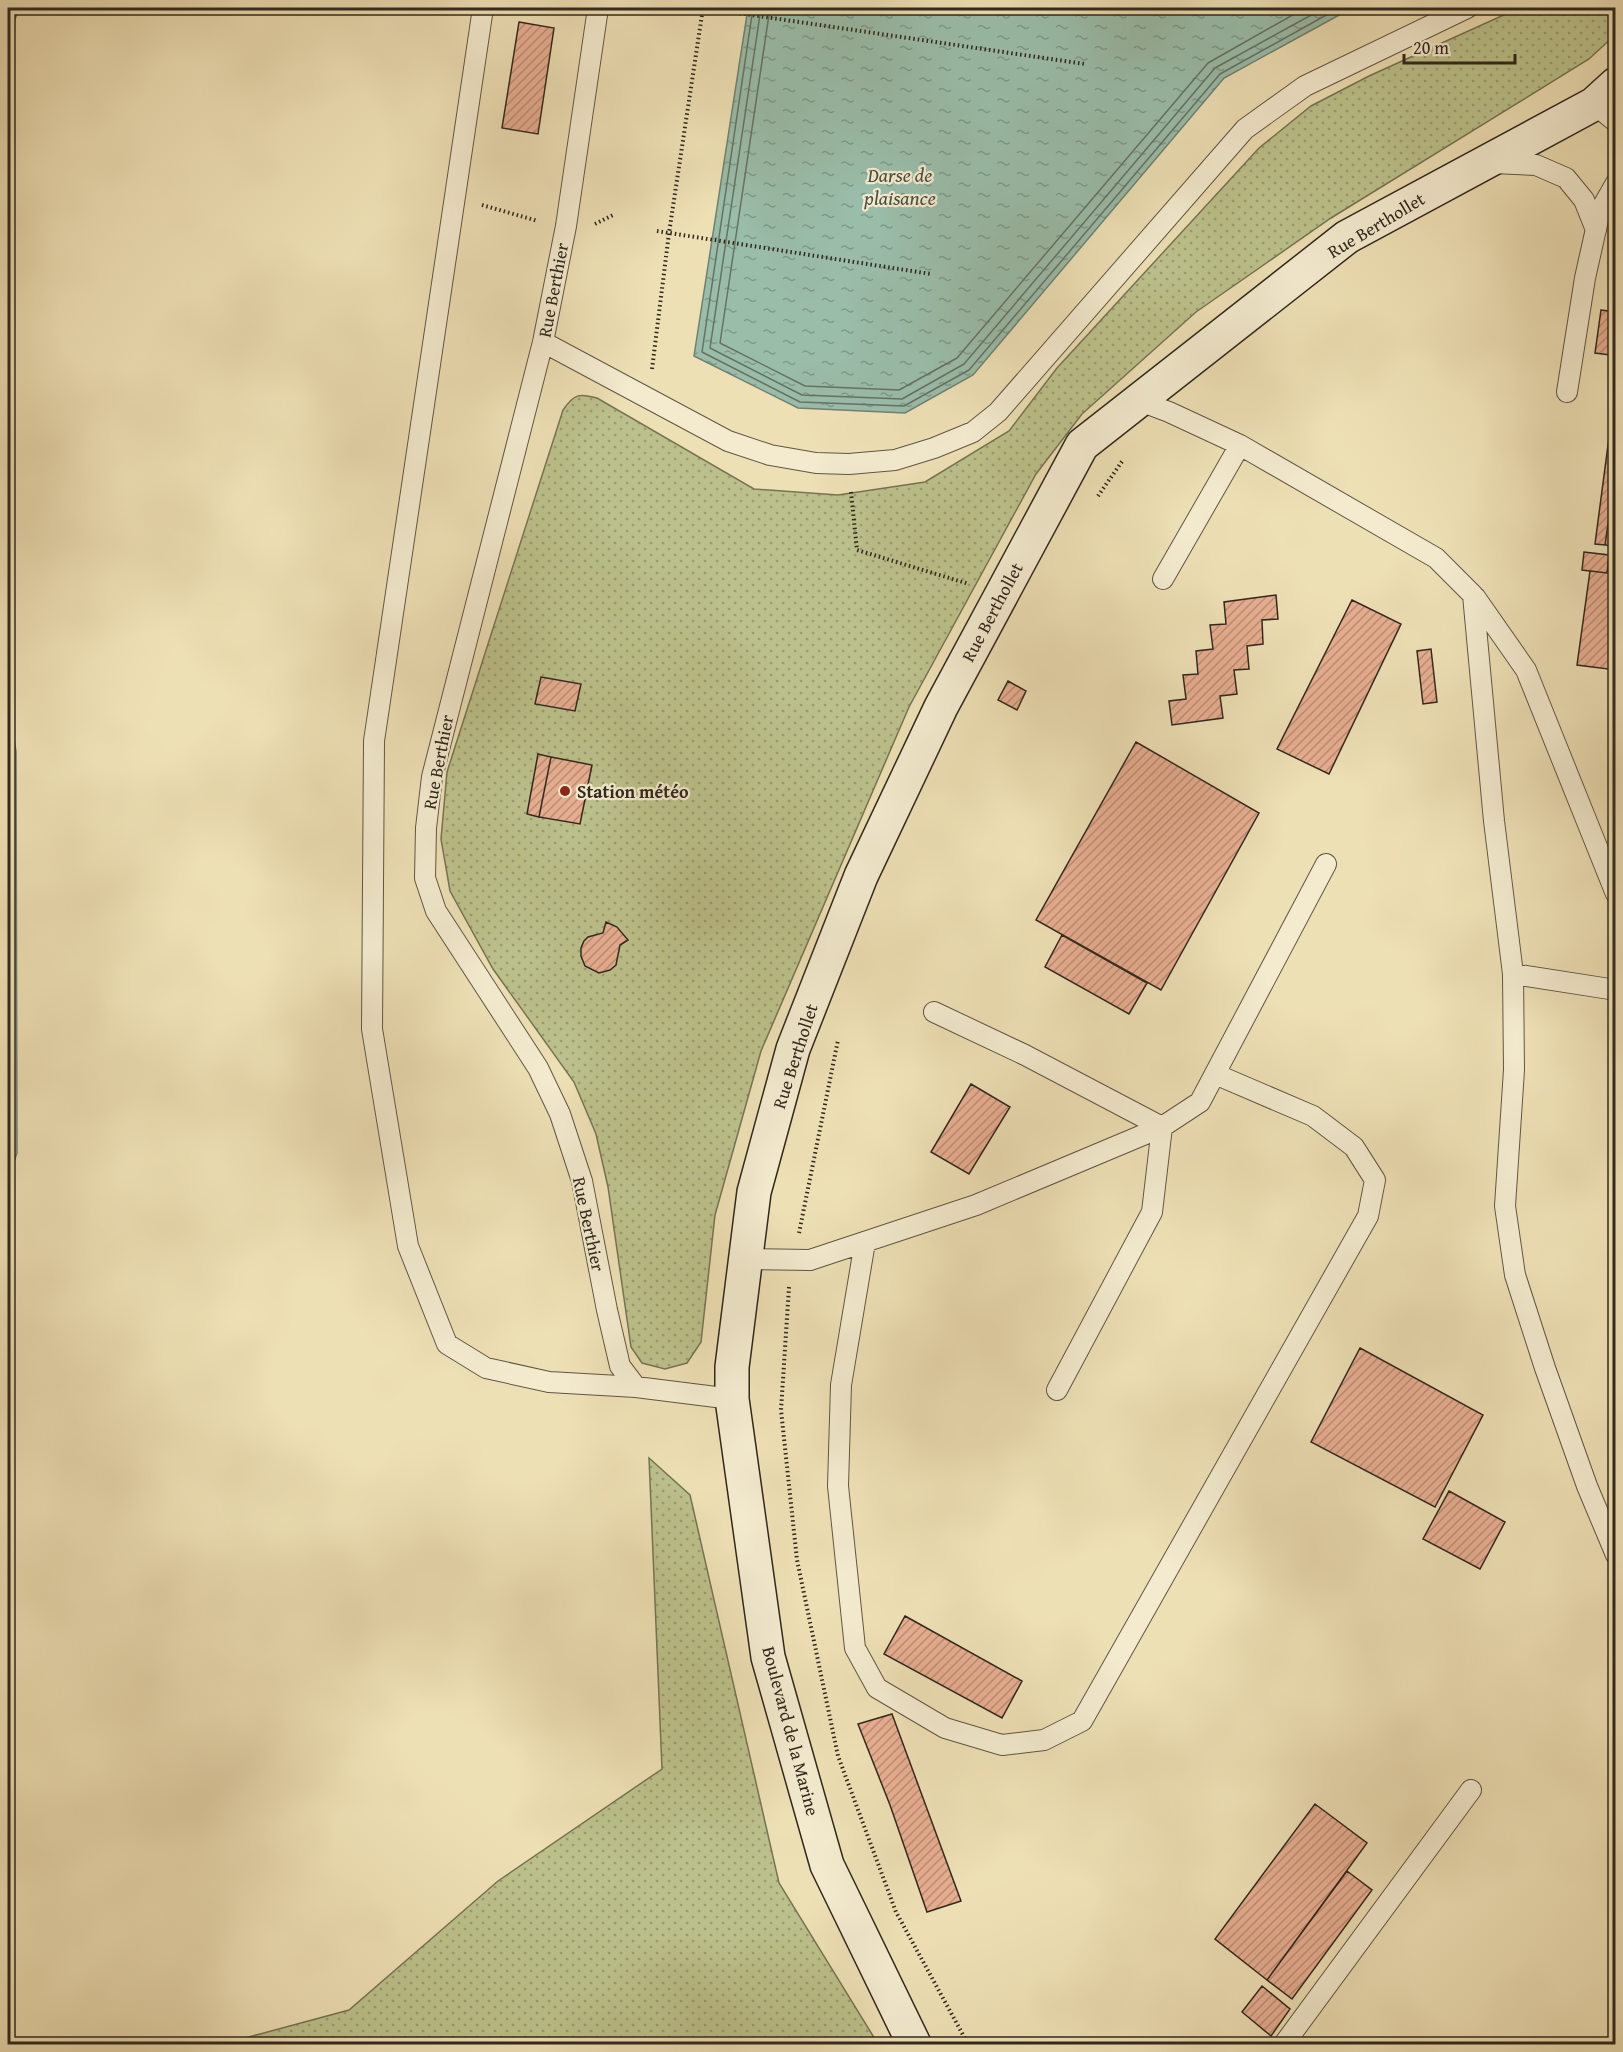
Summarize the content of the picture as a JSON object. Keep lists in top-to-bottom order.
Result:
{
  "streets": {
    "main road": ["Rue Berthollet", "Boulevard de la Marine"],
    "lane": ["Rue Berthier"]
  },
  "crossings": [
    ["Rue Berthollet", "Boulevard de la Marine"]
  ],
  "water": ["Darse de plaisance"],
  "places": ["Station météo"],
  "scale_bar": "20 m"
}
